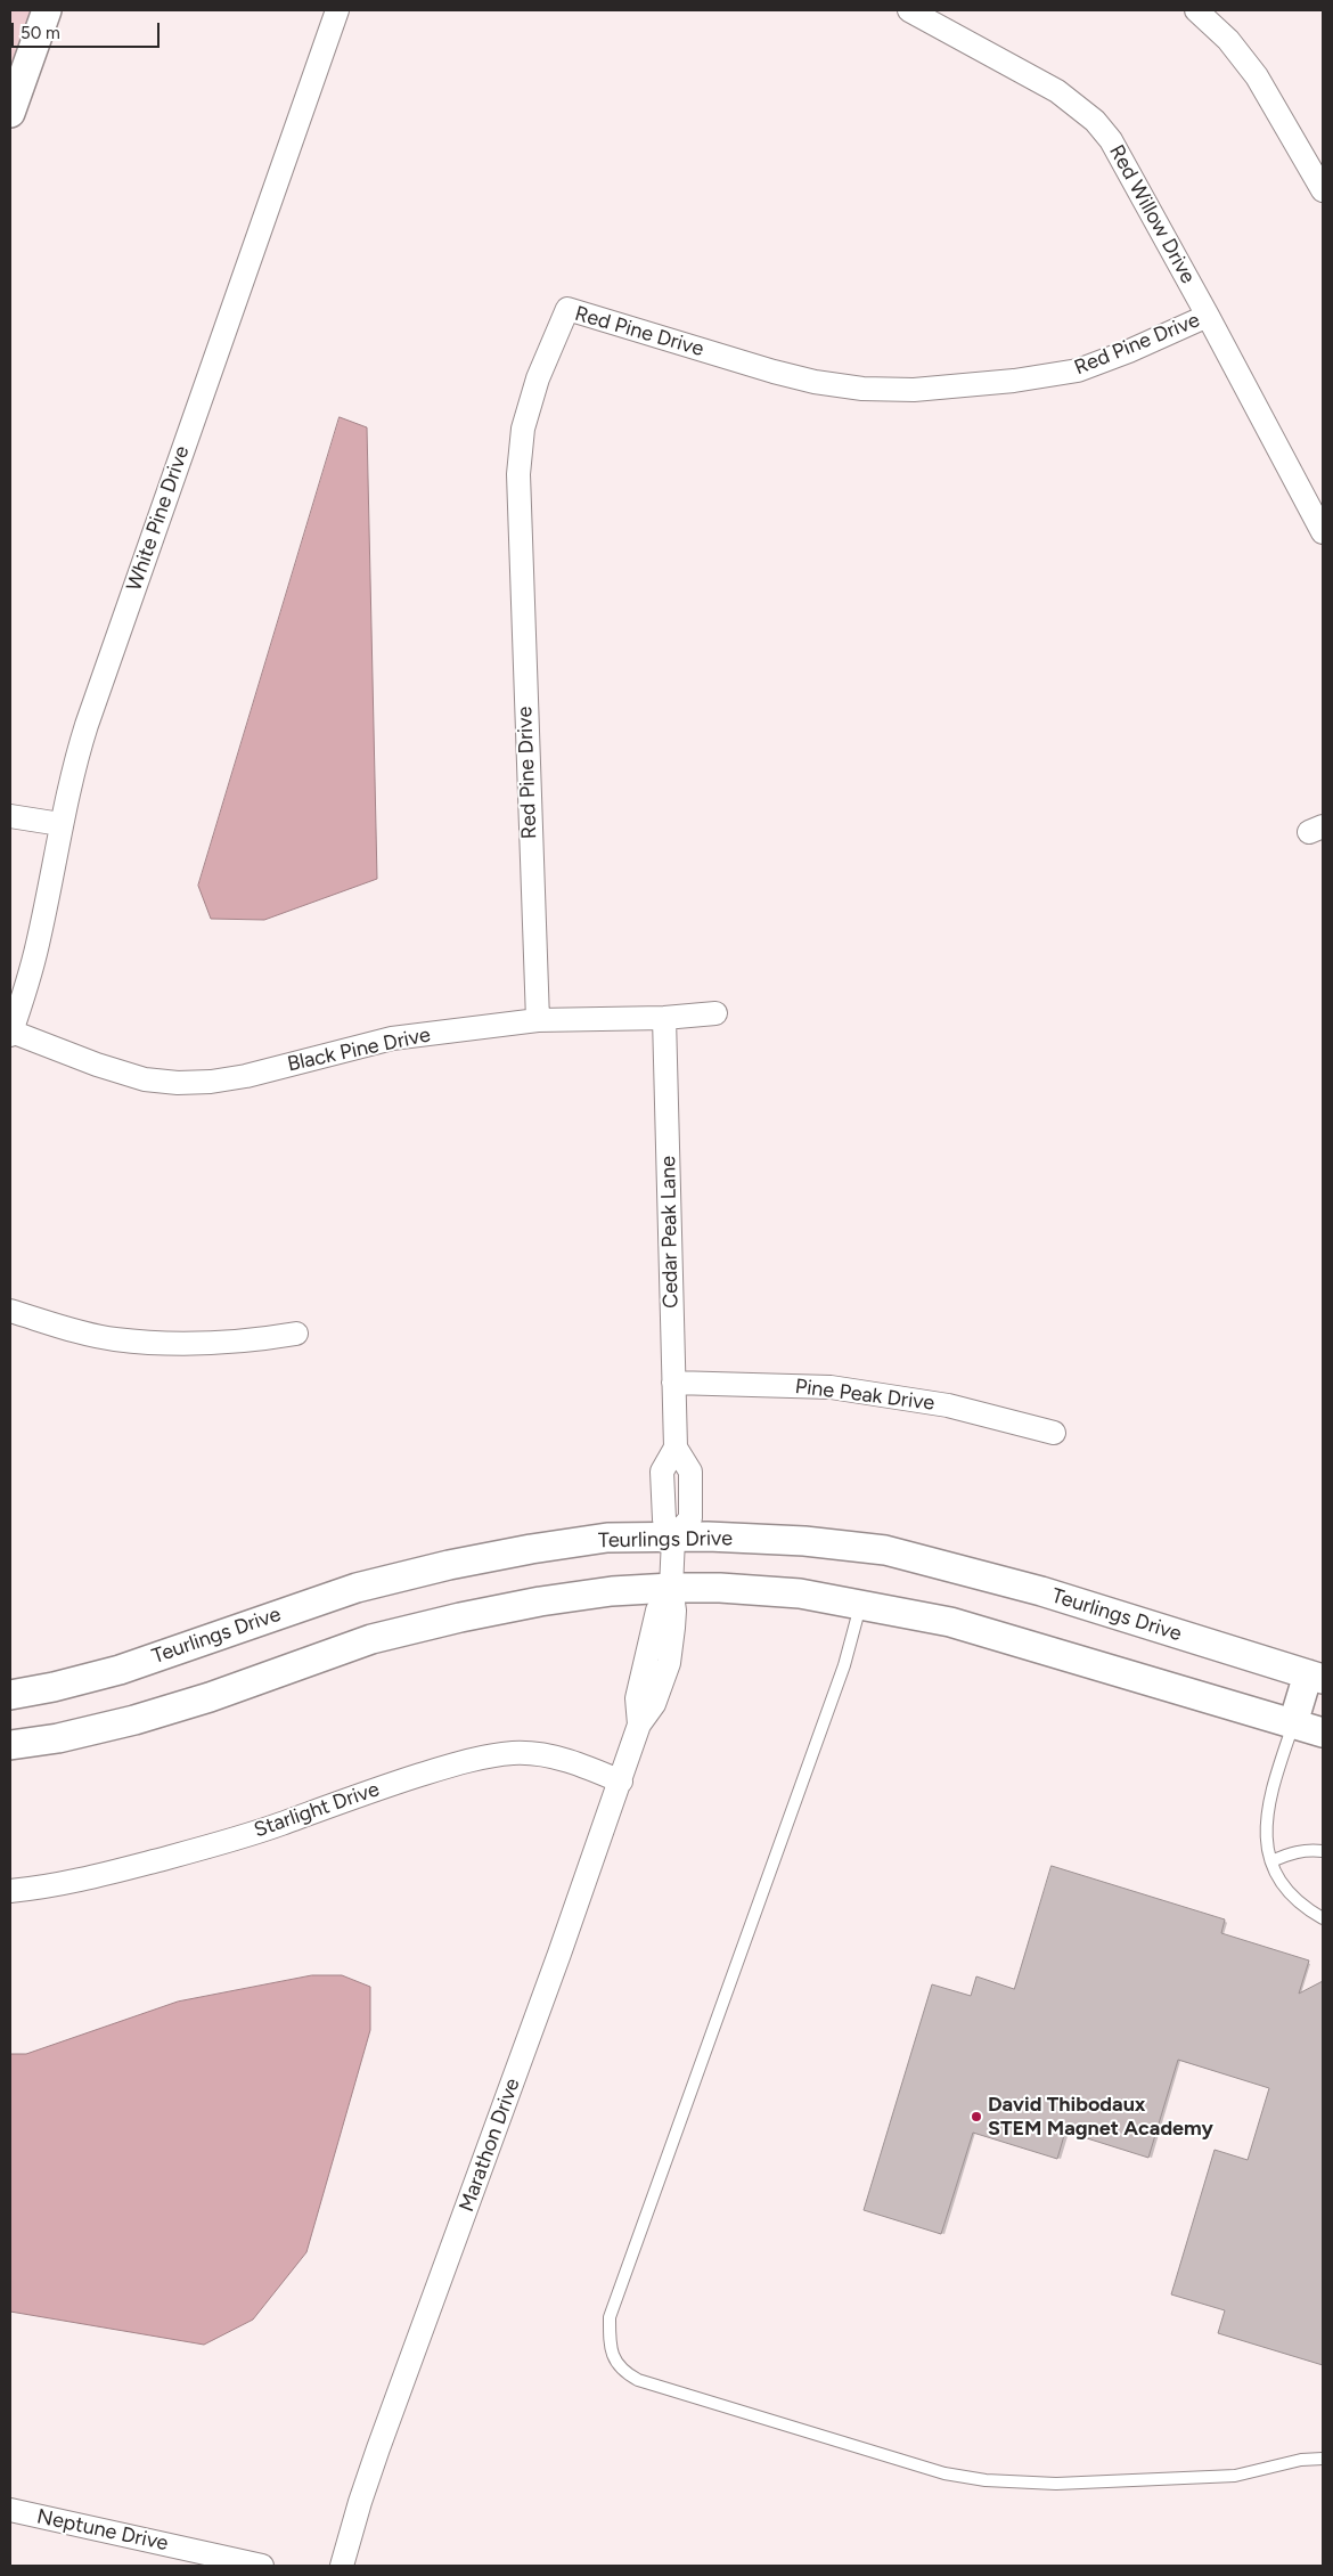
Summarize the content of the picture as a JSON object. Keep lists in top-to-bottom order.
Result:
{
  "streets": {
    "street": [
      "Red Willow Drive",
      "Red Pine Drive",
      "White Pine Drive",
      "Black Pine Drive",
      "Cedar Peak Lane",
      "Pine Peak Drive",
      "Teurlings Drive",
      "Starlight Drive",
      "Marathon Drive",
      "Neptune Drive"
    ]
  },
  "crossings": [
    ["Red Willow Drive", "Red Pine Drive"],
    ["Red Pine Drive", "Black Pine Drive"],
    ["White Pine Drive", "Black Pine Drive"],
    ["Black Pine Drive", "Cedar Peak Lane"],
    ["Cedar Peak Lane", "Pine Peak Drive"],
    ["Cedar Peak Lane", "Teurlings Drive"],
    ["Cedar Peak Lane", "Marathon Drive"],
    ["Starlight Drive", "Marathon Drive"]
  ],
  "places": ["David Thibodaux STEM Magnet Academy"],
  "scale_bar": "50 m"
}
